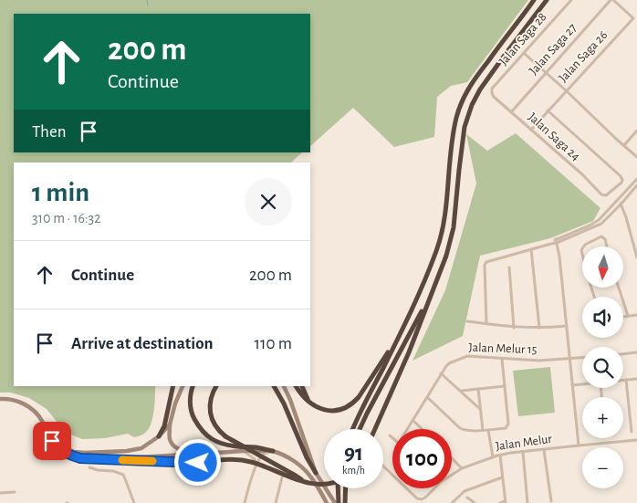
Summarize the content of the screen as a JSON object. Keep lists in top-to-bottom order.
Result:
{
  "streets": {
    "street": [
      "Jalan Saga 28",
      "Jalan Saga 27",
      "Jalan Saga 26",
      "Jalan Saga 24",
      "Jalan Melur 15",
      "Jalan Melur"
    ]
  },
  "crossings": [
    ["Jalan Saga 28", "Jalan Saga 24"],
    ["Jalan Saga 27", "Jalan Saga 26"],
    ["Jalan Saga 27", "Jalan Saga 24"],
    ["Jalan Saga 26", "Jalan Saga 24"]
  ],
  "north": "bottom",
  "page": {
    "turn": ["200 m", "Continue"],
    "then": "Then",
    "heading": ["1 min", "310 m · 16:32"],
    "list": [
      {
        "name": "Continue",
        "value": "200 m"
      },
      {
        "name": "Arrive at destination",
        "value": "110 m"
      }
    ],
    "map_buttons": ["+", "−"],
    "speed": "91 km/h",
    "limit": "100"
  }
}
